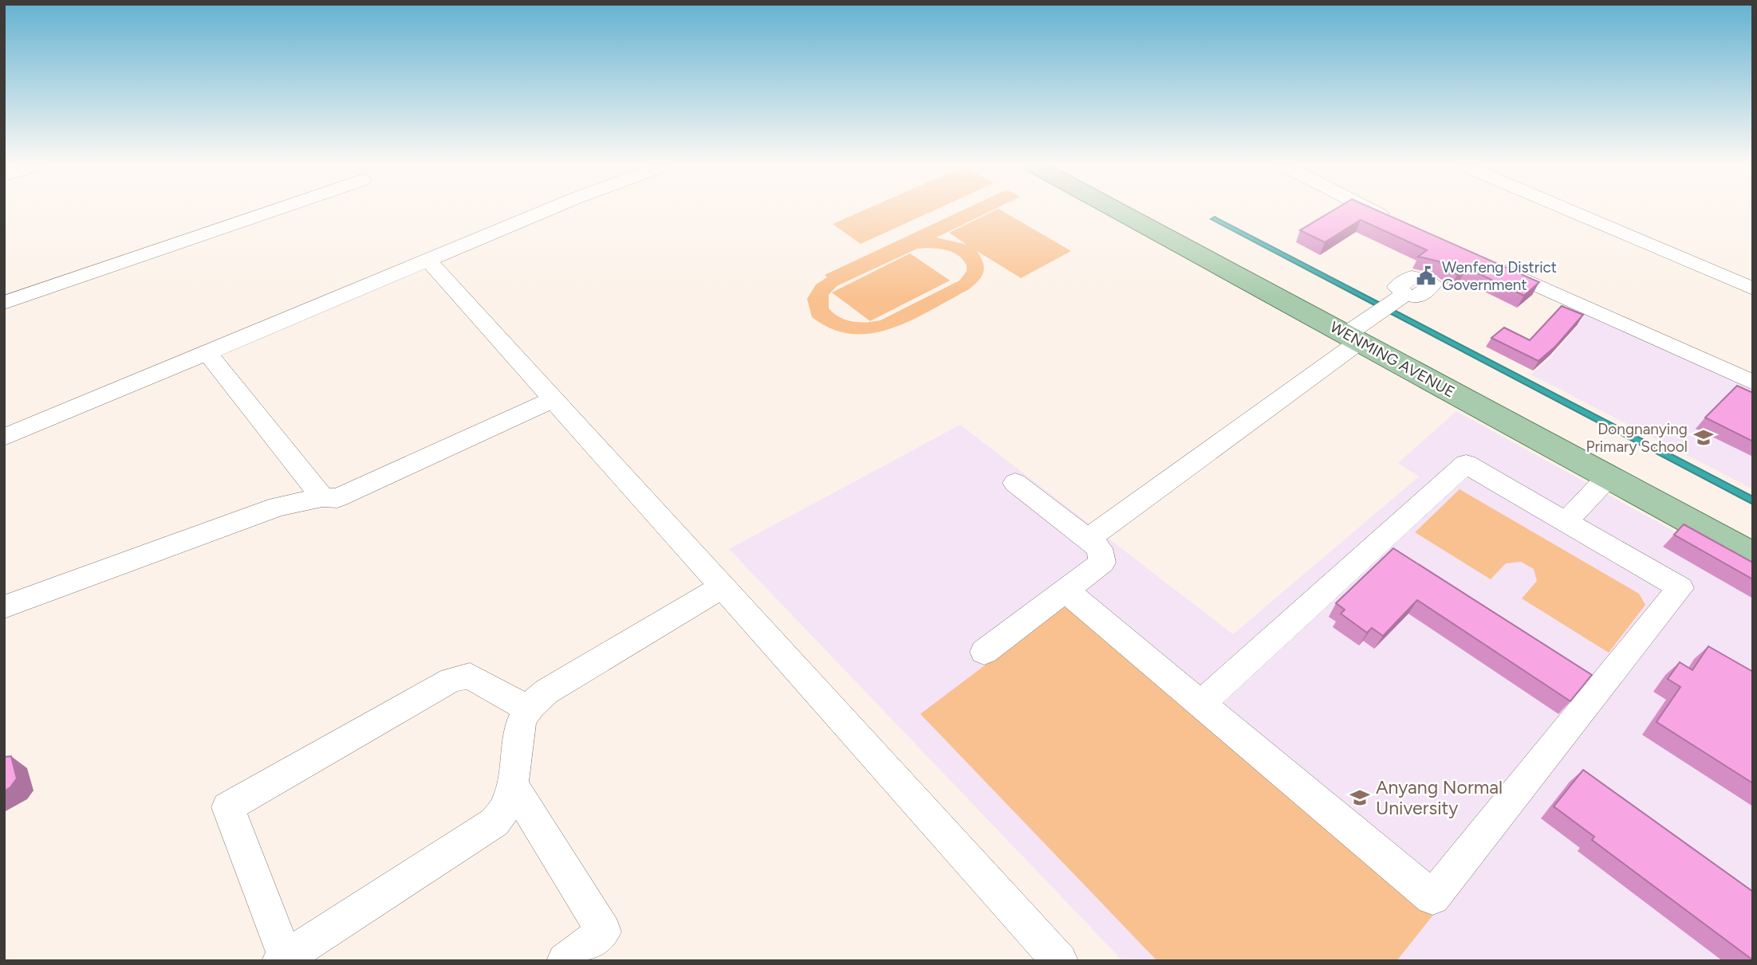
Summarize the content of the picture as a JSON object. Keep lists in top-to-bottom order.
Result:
{
  "streets": {
    "main road": ["WENMING AVENUE"]
  },
  "places": {
    "public building": ["Wenfeng District Government"],
    "school or university": ["Dongnanying Primary School", "Anyang Normal University"]
  }
}
